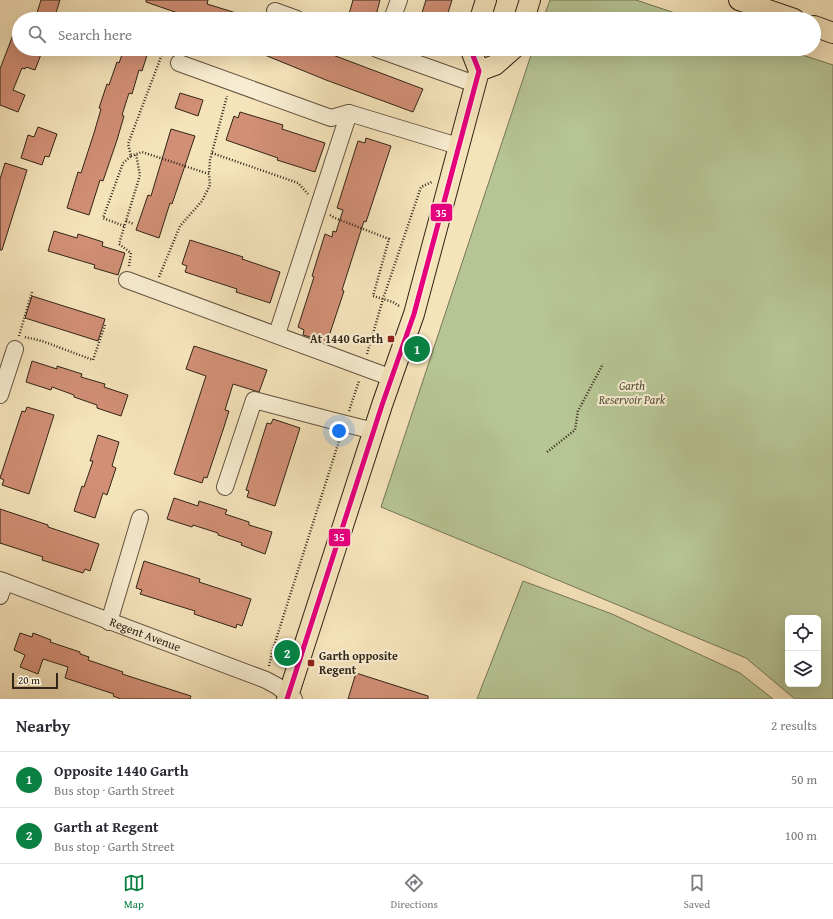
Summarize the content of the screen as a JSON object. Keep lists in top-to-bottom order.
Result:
{
  "streets": {
    "street": ["Regent Avenue"]
  },
  "parks": ["Garth Reservoir Park"],
  "places": {
    "transit": ["At 1440 Garth", "Garth opposite Regent"]
  },
  "lines": ["transit line 35"],
  "scale_bar": "20 m",
  "page": {
    "search": "Search here",
    "pins": ["1", "2"],
    "scale": "20 m",
    "heading": ["Nearby", "2 results"],
    "list": [
      {
        "mark": "1",
        "name": "Opposite 1440 Garth",
        "note": "Bus stop · Garth Street",
        "value": "50 m"
      },
      {
        "mark": "2",
        "name": "Garth at Regent",
        "note": "Bus stop · Garth Street",
        "value": "100 m"
      }
    ],
    "nav": ["Map", "Directions", "Saved"]
  }
}
